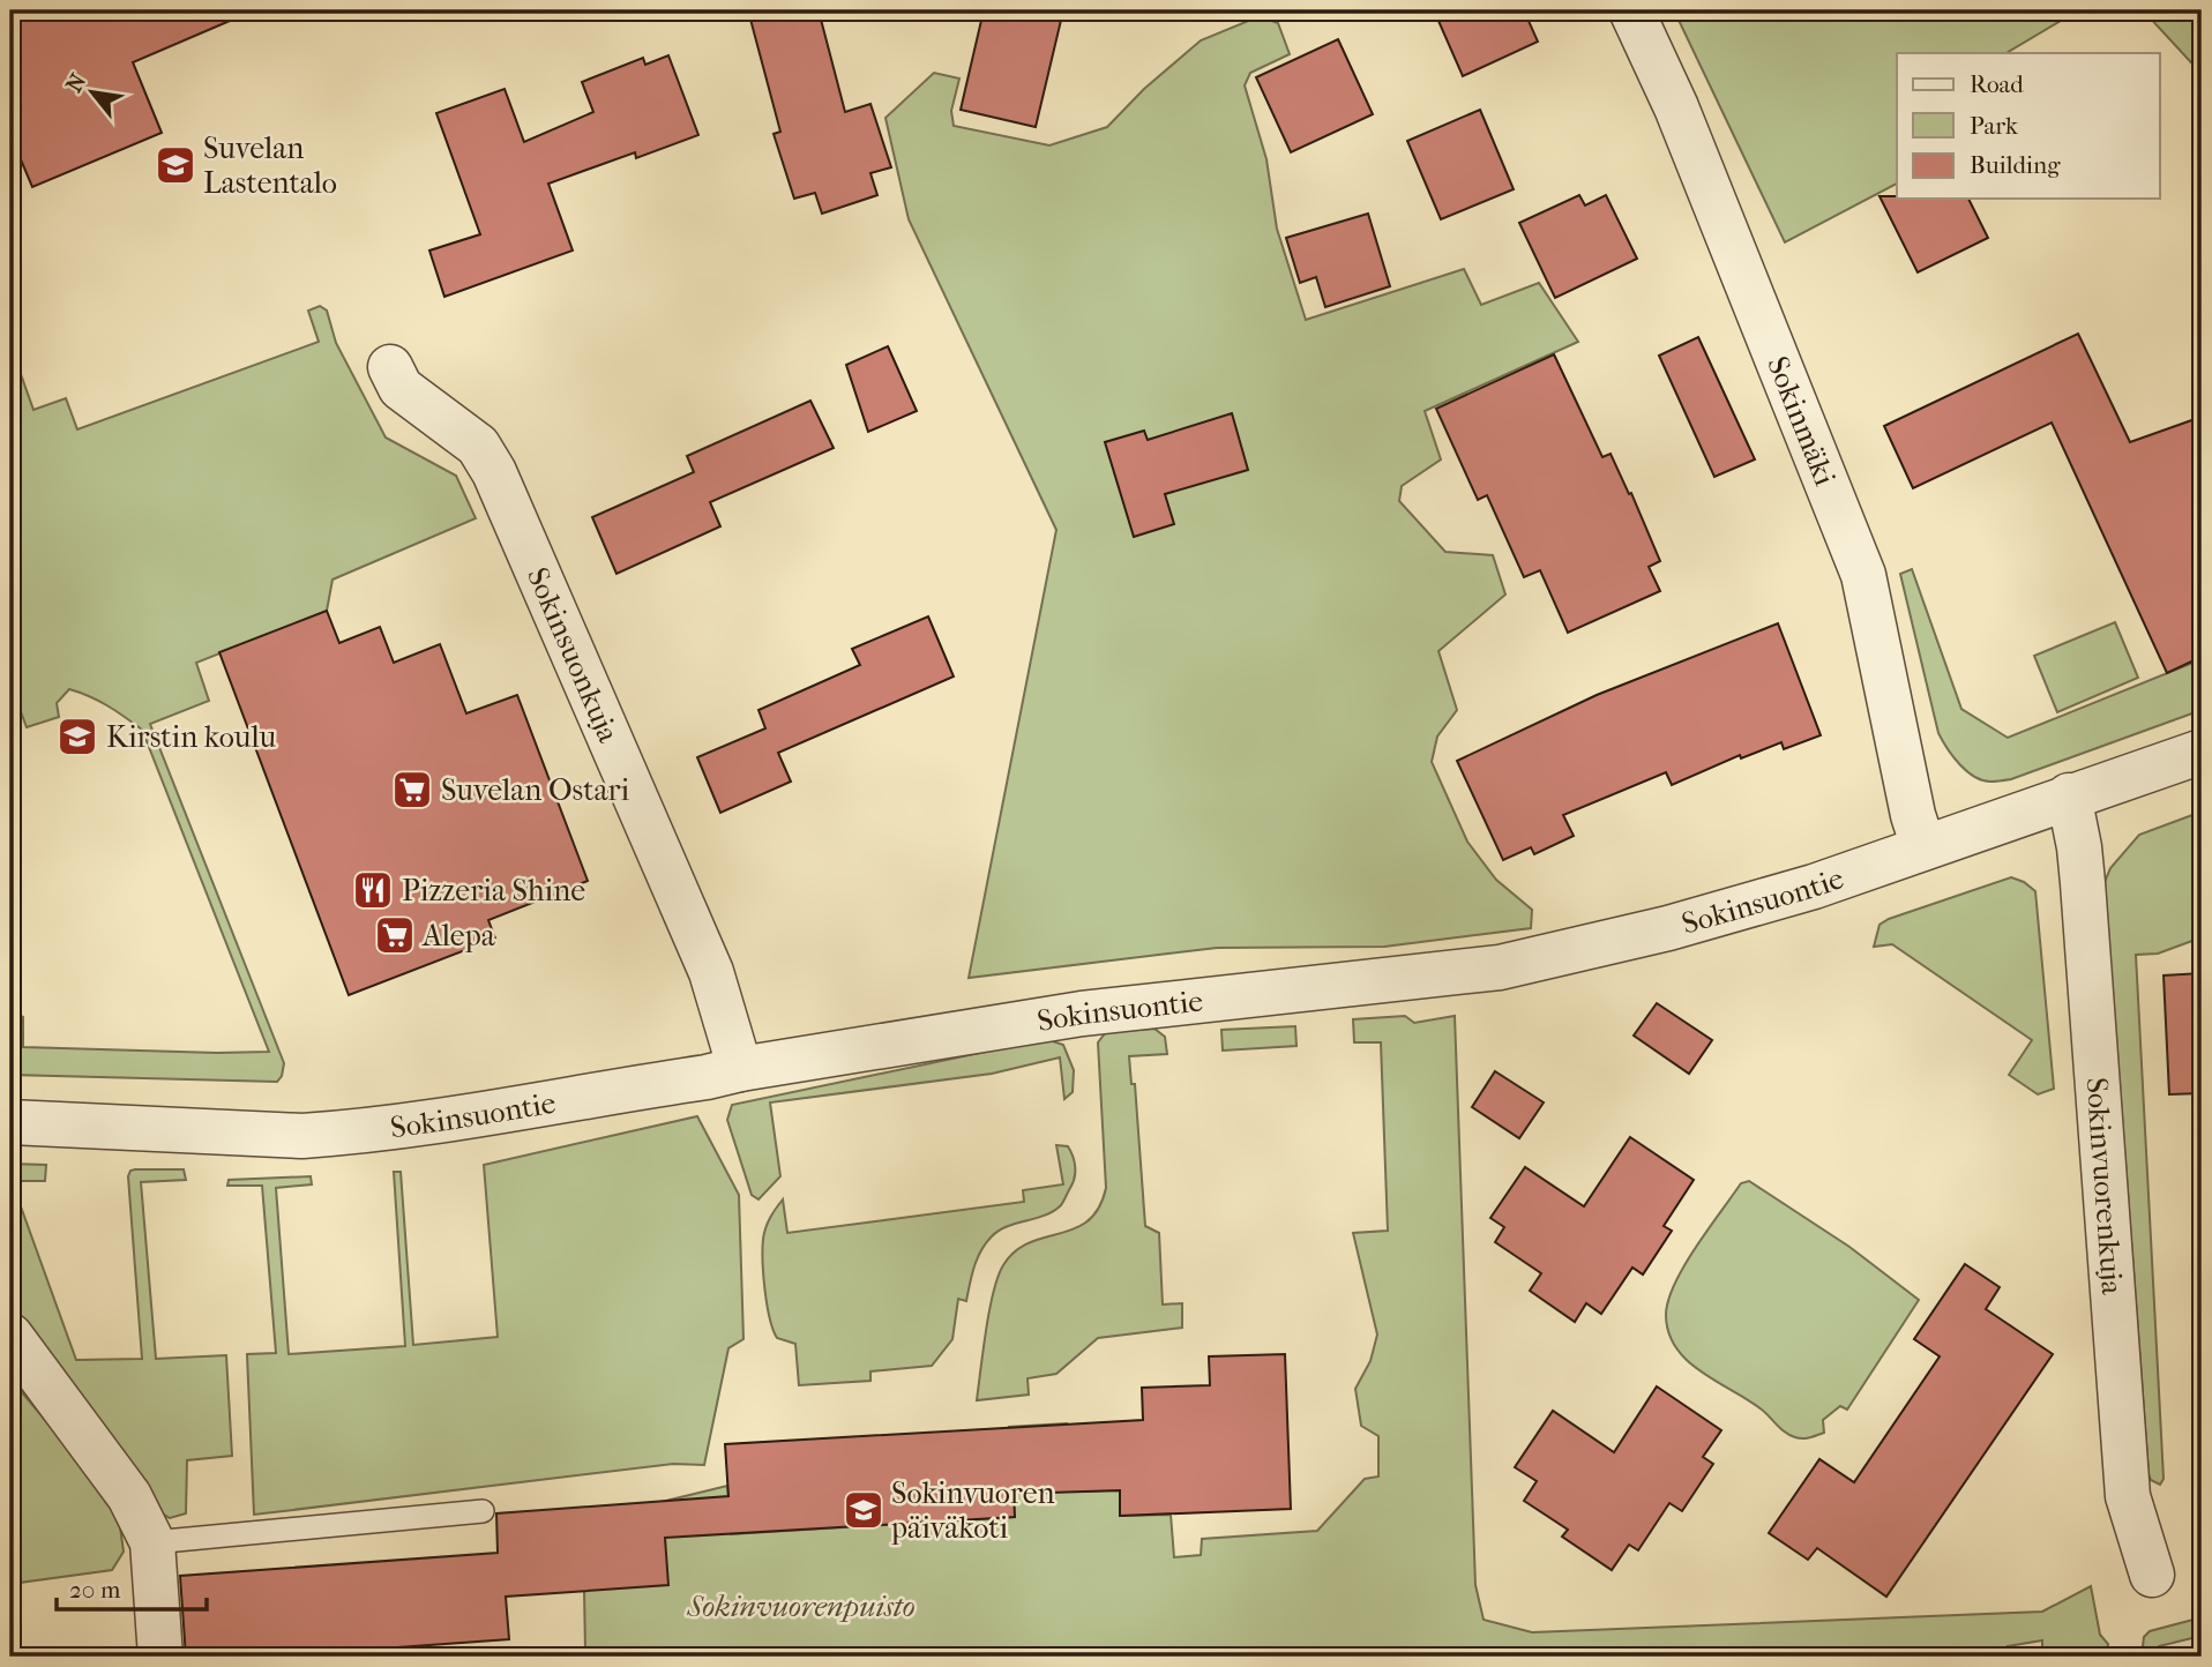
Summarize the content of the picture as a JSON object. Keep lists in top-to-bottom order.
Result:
{
  "streets": {
    "street": [
      "Sokinmäki",
      "Sokinsuonkuja",
      "Sokinsuontie",
      "Sokinvuorenkuja"
    ]
  },
  "crossings": [
    ["Sokinmäki", "Sokinsuontie"],
    ["Sokinsuonkuja", "Sokinsuontie"],
    ["Sokinsuontie", "Sokinvuorenkuja"]
  ],
  "parks": ["Sokinvuorenpuisto"],
  "places": {
    "school or university": ["Suvelan Lastentalo", "Kirstin koulu", "Sokinvuoren päiväkoti"],
    "supermarket": ["Suvelan Ostari", "Alepa"],
    "restaurant": ["Pizzeria Shine"]
  },
  "legend": ["Road", "Park", "Building"],
  "scale_bar": "20 m",
  "north": "top left"
}
